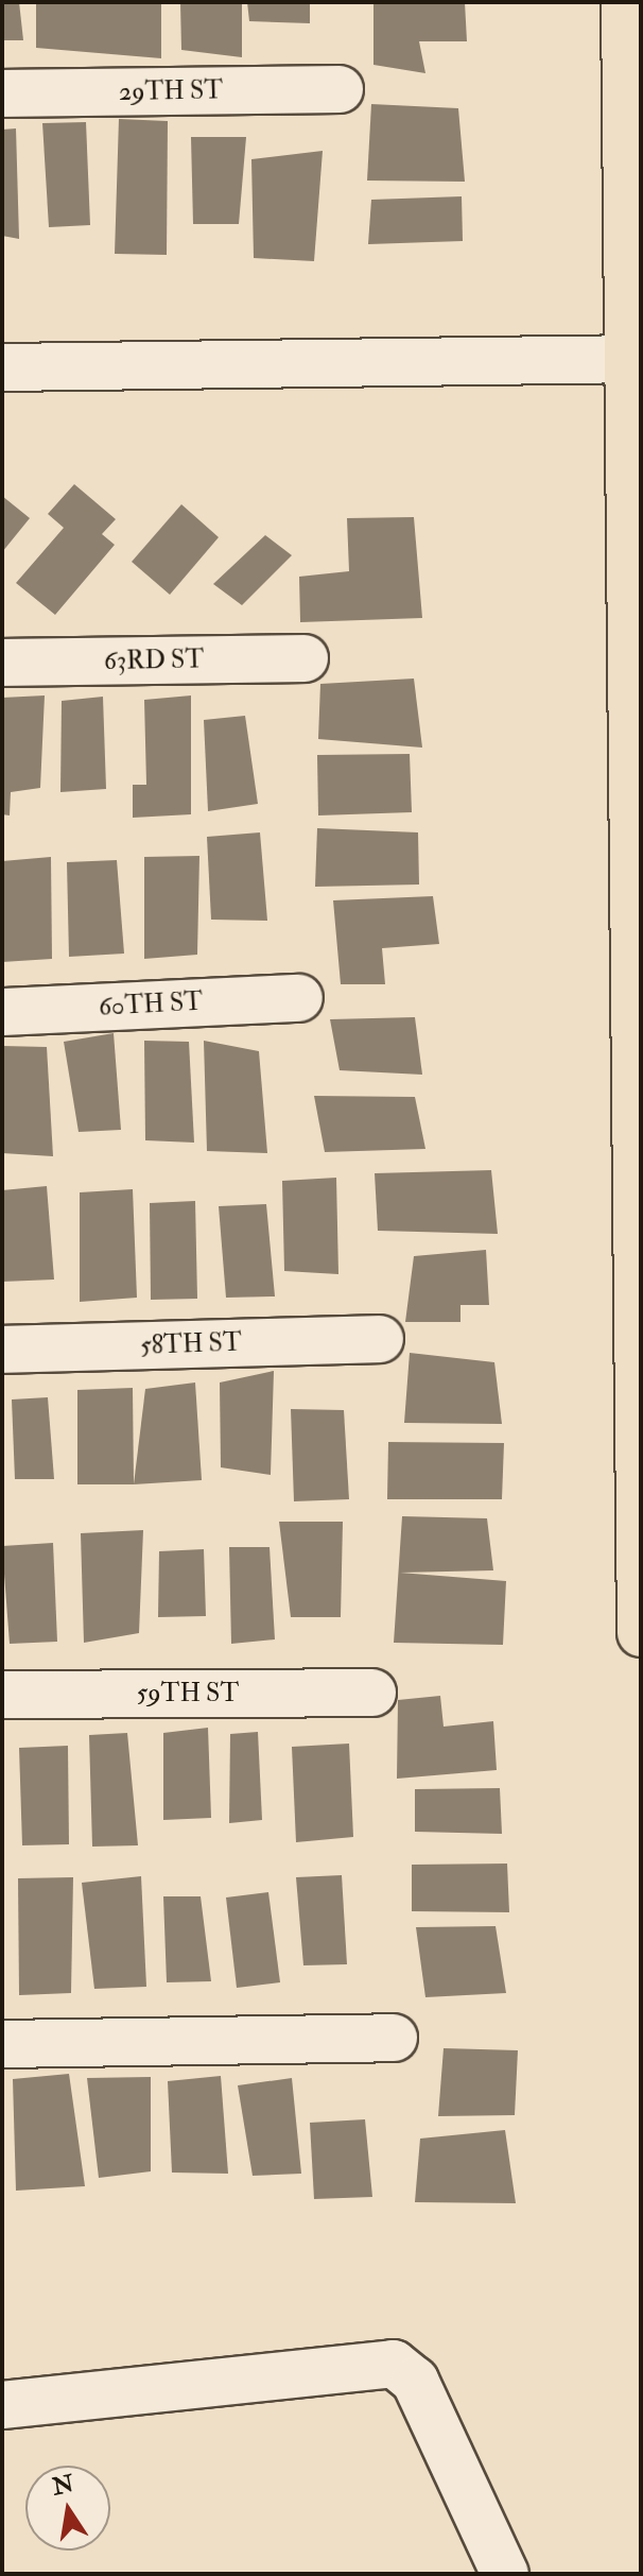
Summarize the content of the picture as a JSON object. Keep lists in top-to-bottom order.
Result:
{
  "streets": {
    "street": [
      "29TH ST",
      "63RD ST",
      "60TH ST",
      "58TH ST",
      "59TH ST"
    ]
  },
  "north": "top"
}
